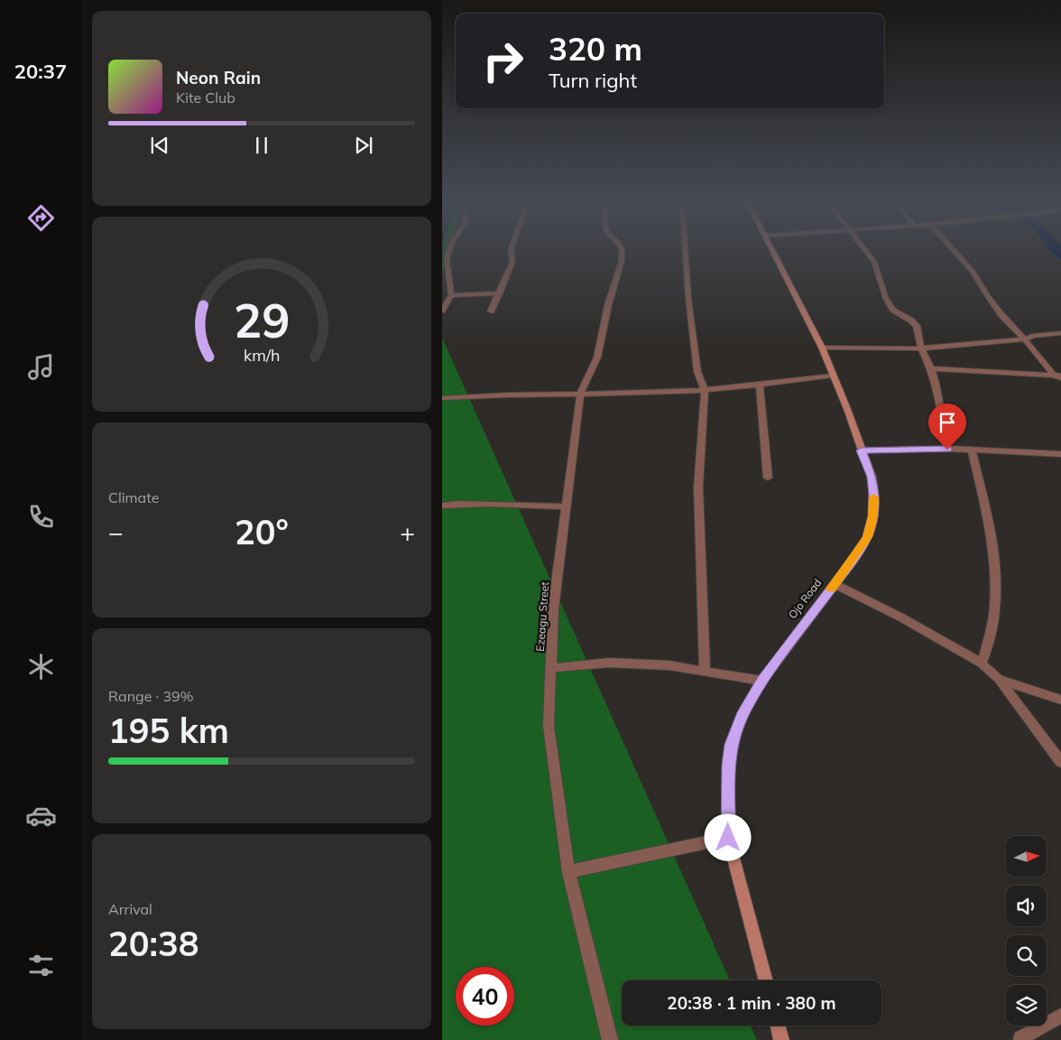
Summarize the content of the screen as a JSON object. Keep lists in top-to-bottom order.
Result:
{
  "streets": {
    "street": ["Ojo Road", "Ezeagu Street"]
  },
  "north": "right",
  "page": {
    "tabs": "20:37",
    "turn": ["320 m", "Turn right"],
    "song": ["Neon Rain", "Kite Club"],
    "tile": [
      "Climate",
      ["Range · 39%", "195 km"],
      ["Arrival", "20:38"]
    ],
    "heat": ["−", "20°", "+"],
    "limit": "40",
    "trip": "20:38 · 1 min · 380 m",
    "gauge": ["29", "km/h"]
  }
}
